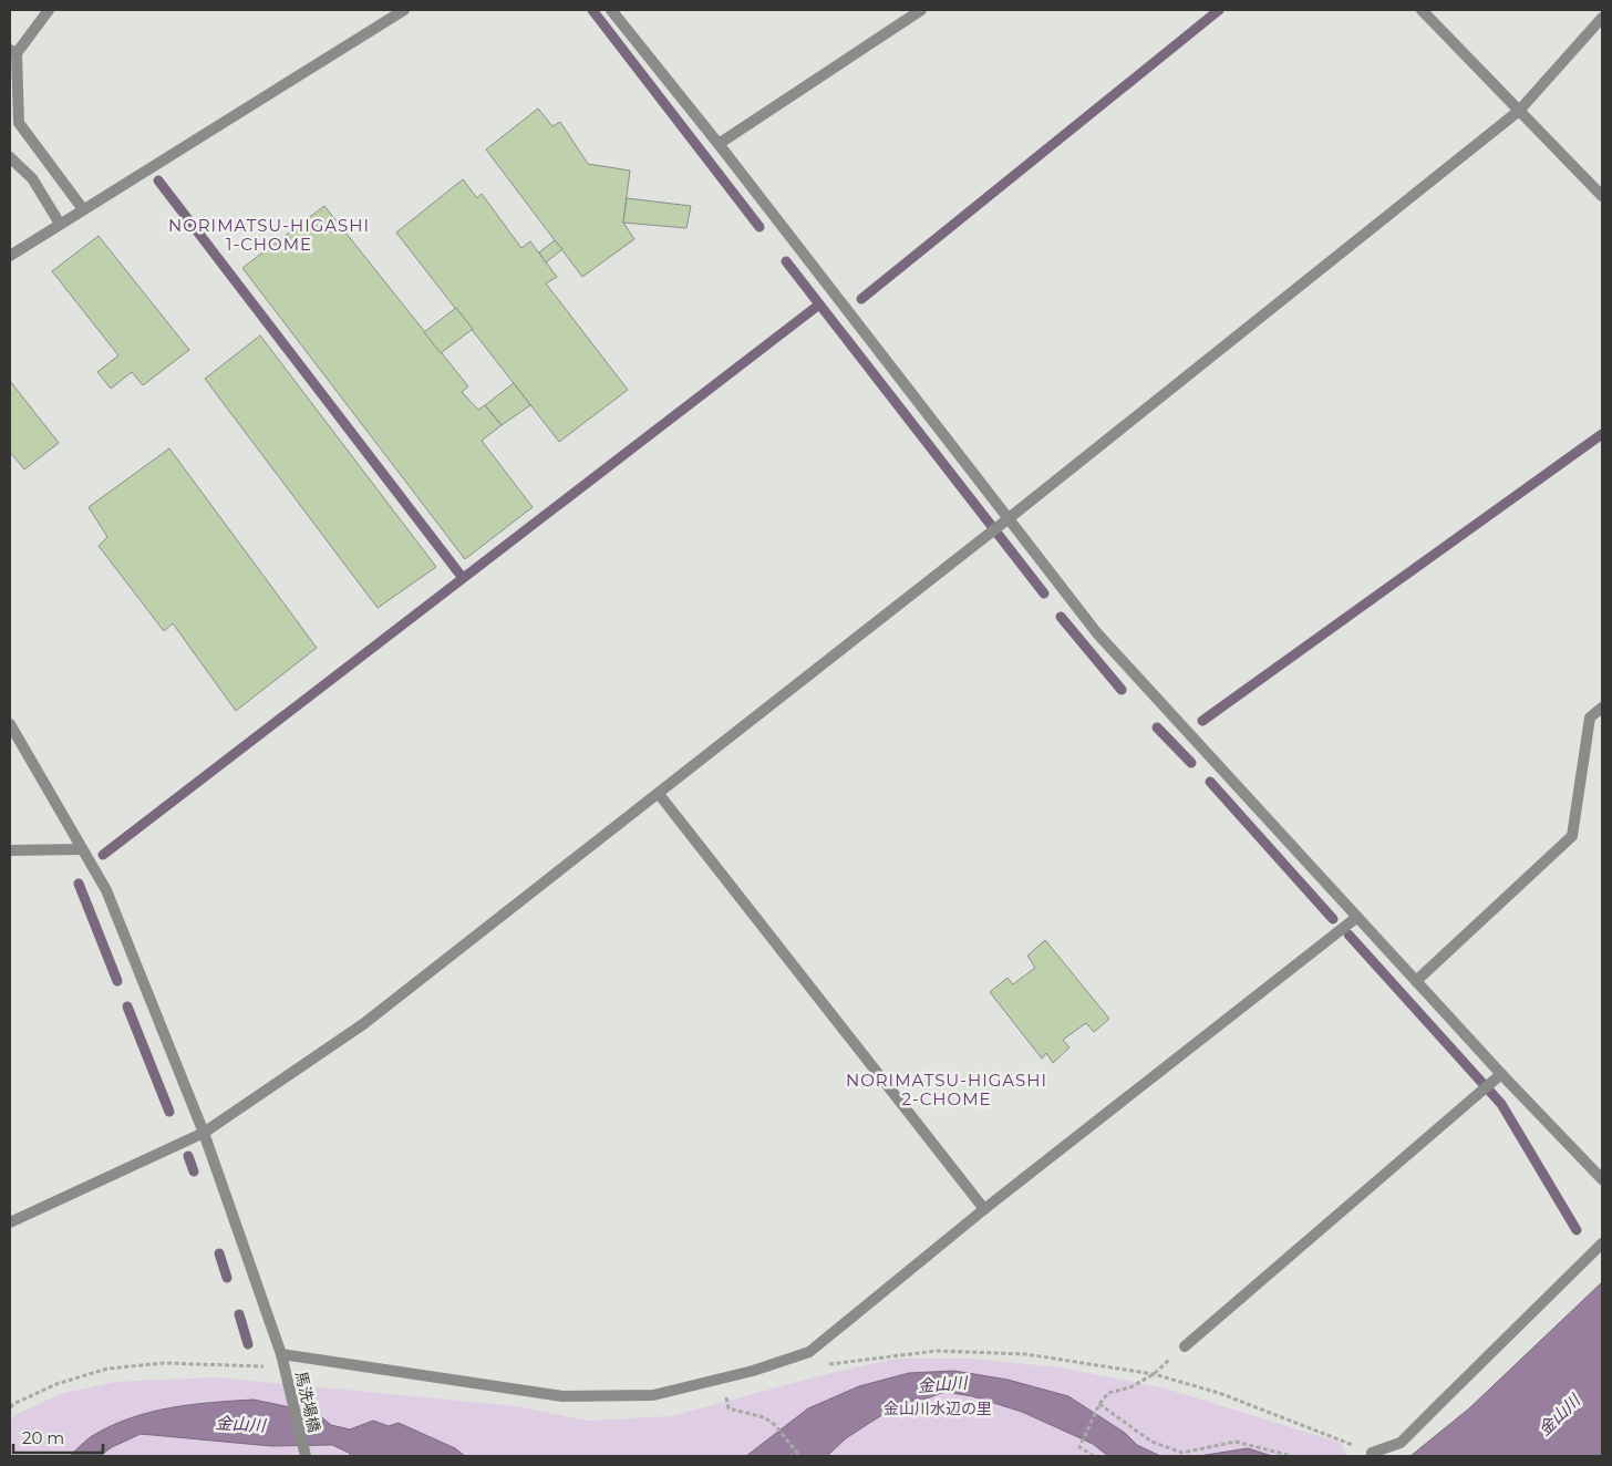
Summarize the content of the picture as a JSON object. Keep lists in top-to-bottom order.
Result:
{
  "streets": {
    "street": ["馬洗場橋"]
  },
  "districts": ["NORIMATSU-HIGASHI 1-CHOME", "NORIMATSU-HIGASHI 2-CHOME"],
  "water": ["金山川"],
  "parks": ["金山川水辺の里"],
  "scale_bar": "20 m"
}
